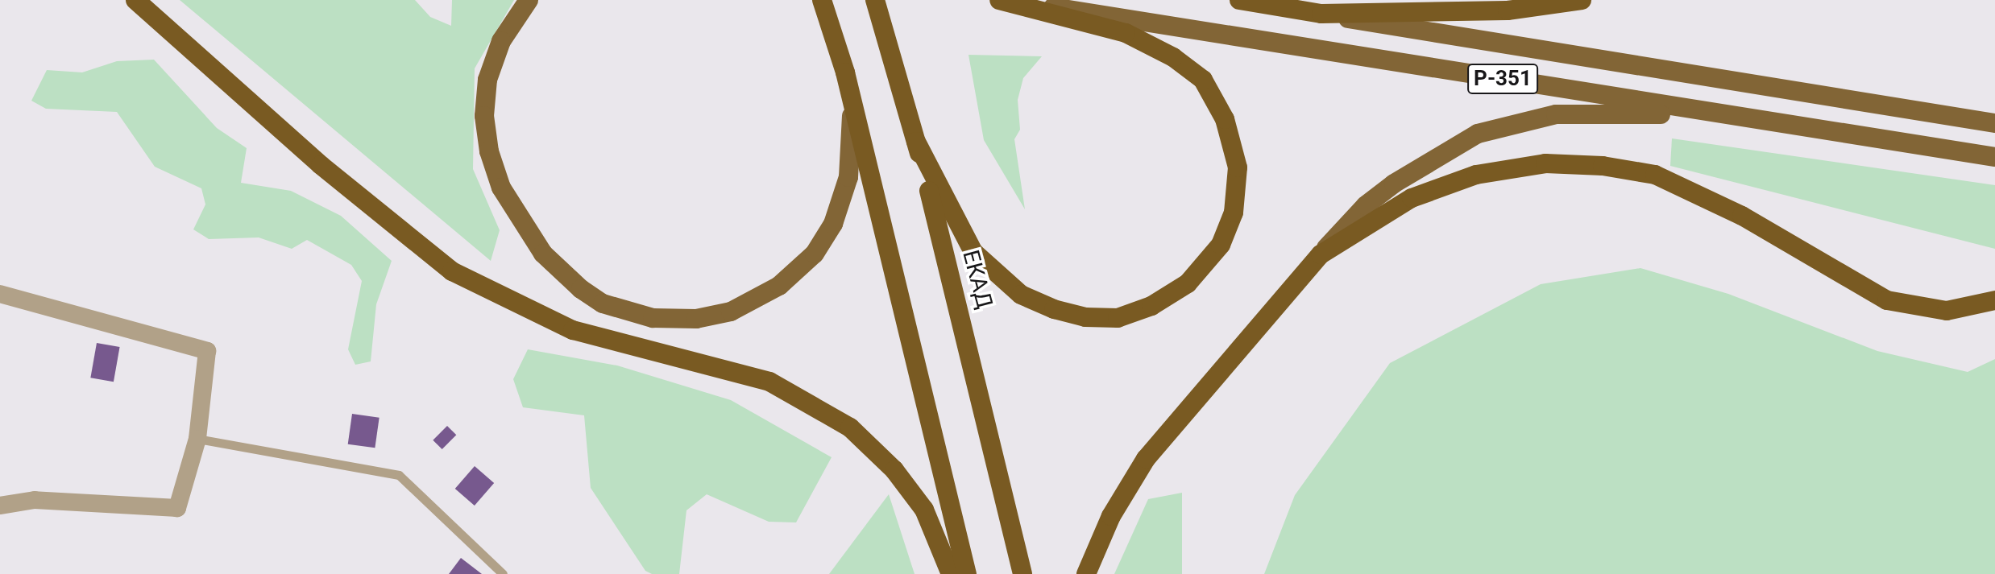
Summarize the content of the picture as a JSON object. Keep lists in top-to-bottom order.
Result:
{
  "streets": {
    "highway": ["Р-351", "ЕКАД"]
  }
}
